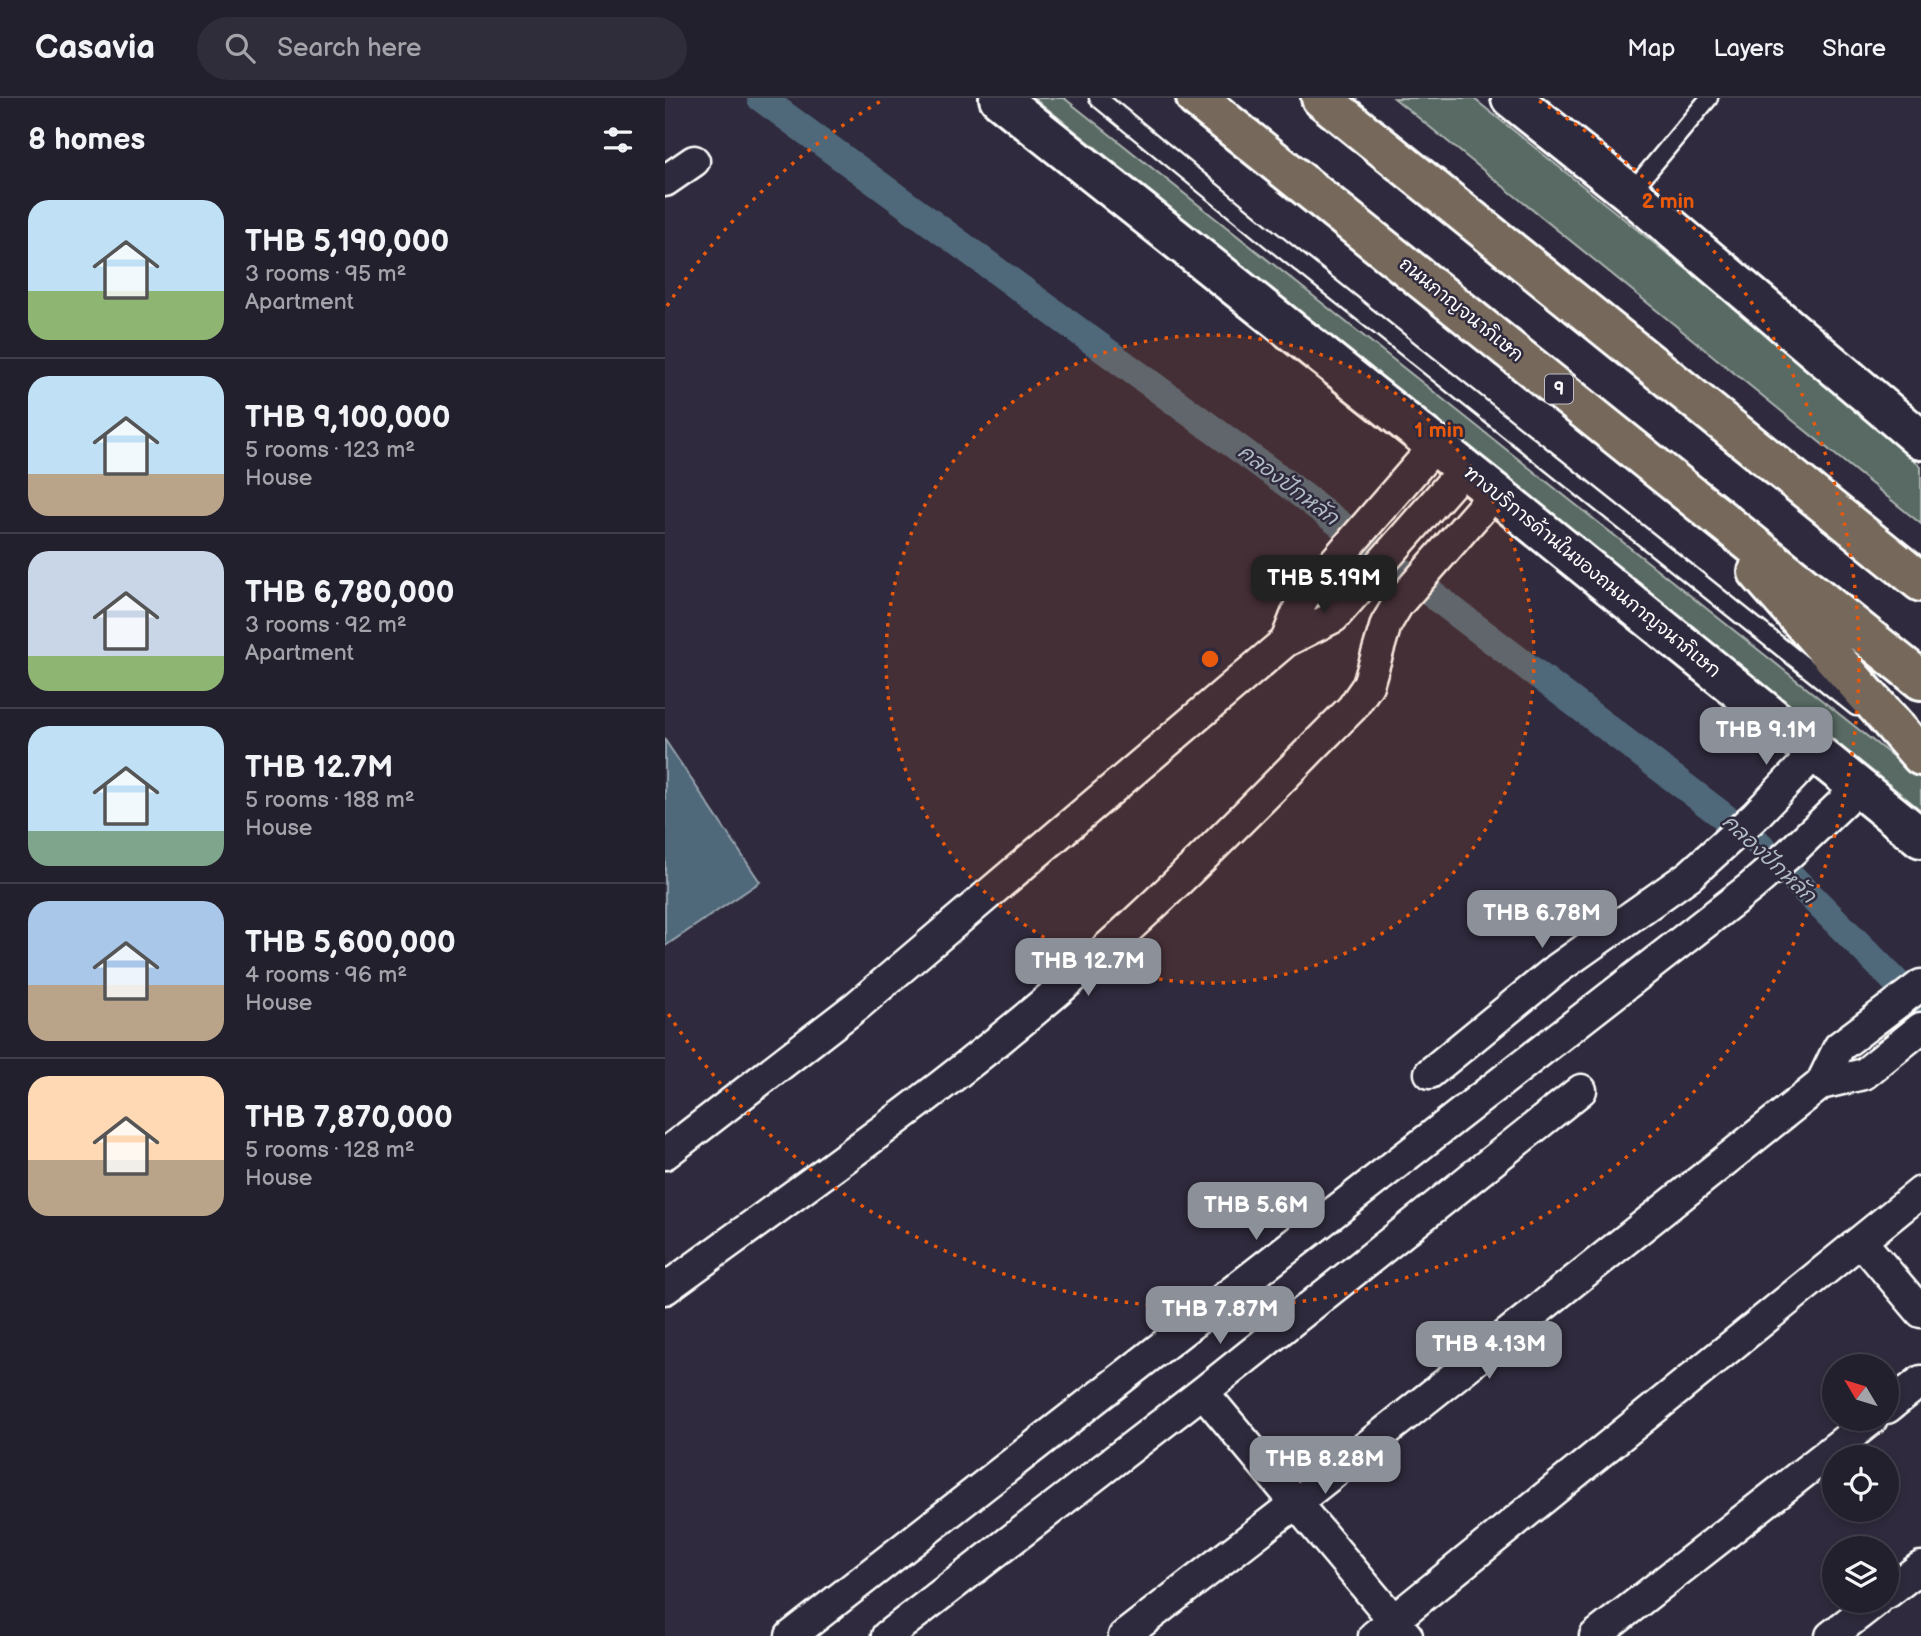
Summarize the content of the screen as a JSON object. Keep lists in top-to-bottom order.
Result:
{
  "streets": {
    "highway": ["ถนนกาญจนาภิเษก", "9"],
    "main road": ["ทางบริการด้านในของถนนกาญจนาภิเษก"]
  },
  "water": ["คลองปักหลัก"],
  "north": "top left",
  "page": {
    "header": "Casavia",
    "search": "Search here",
    "nav": ["Map", "Layers", "Share"],
    "heading": "8 homes",
    "list": [
      {
        "name": "THB 5,190,000",
        "note": "3 rooms · 95 m² · Apartment"
      },
      {
        "name": "THB 9,100,000",
        "note": "5 rooms · 123 m² · House"
      },
      {
        "name": "THB 6,780,000",
        "note": "3 rooms · 92 m² · Apartment"
      },
      {
        "name": "THB 12.7M",
        "note": "5 rooms · 188 m² · House"
      },
      {
        "name": "THB 5,600,000",
        "note": "4 rooms · 96 m² · House"
      },
      {
        "name": "THB 7,870,000",
        "note": "5 rooms · 128 m² · House"
      }
    ],
    "price": [
      "THB 5.19M",
      "THB 9.1M",
      "THB 6.78M",
      "THB 12.7M",
      "THB 5.6M",
      "THB 7.87M",
      "THB 4.13M",
      "THB 8.28M"
    ]
  },
  "rings": ["2 min", "1 min"]
}
